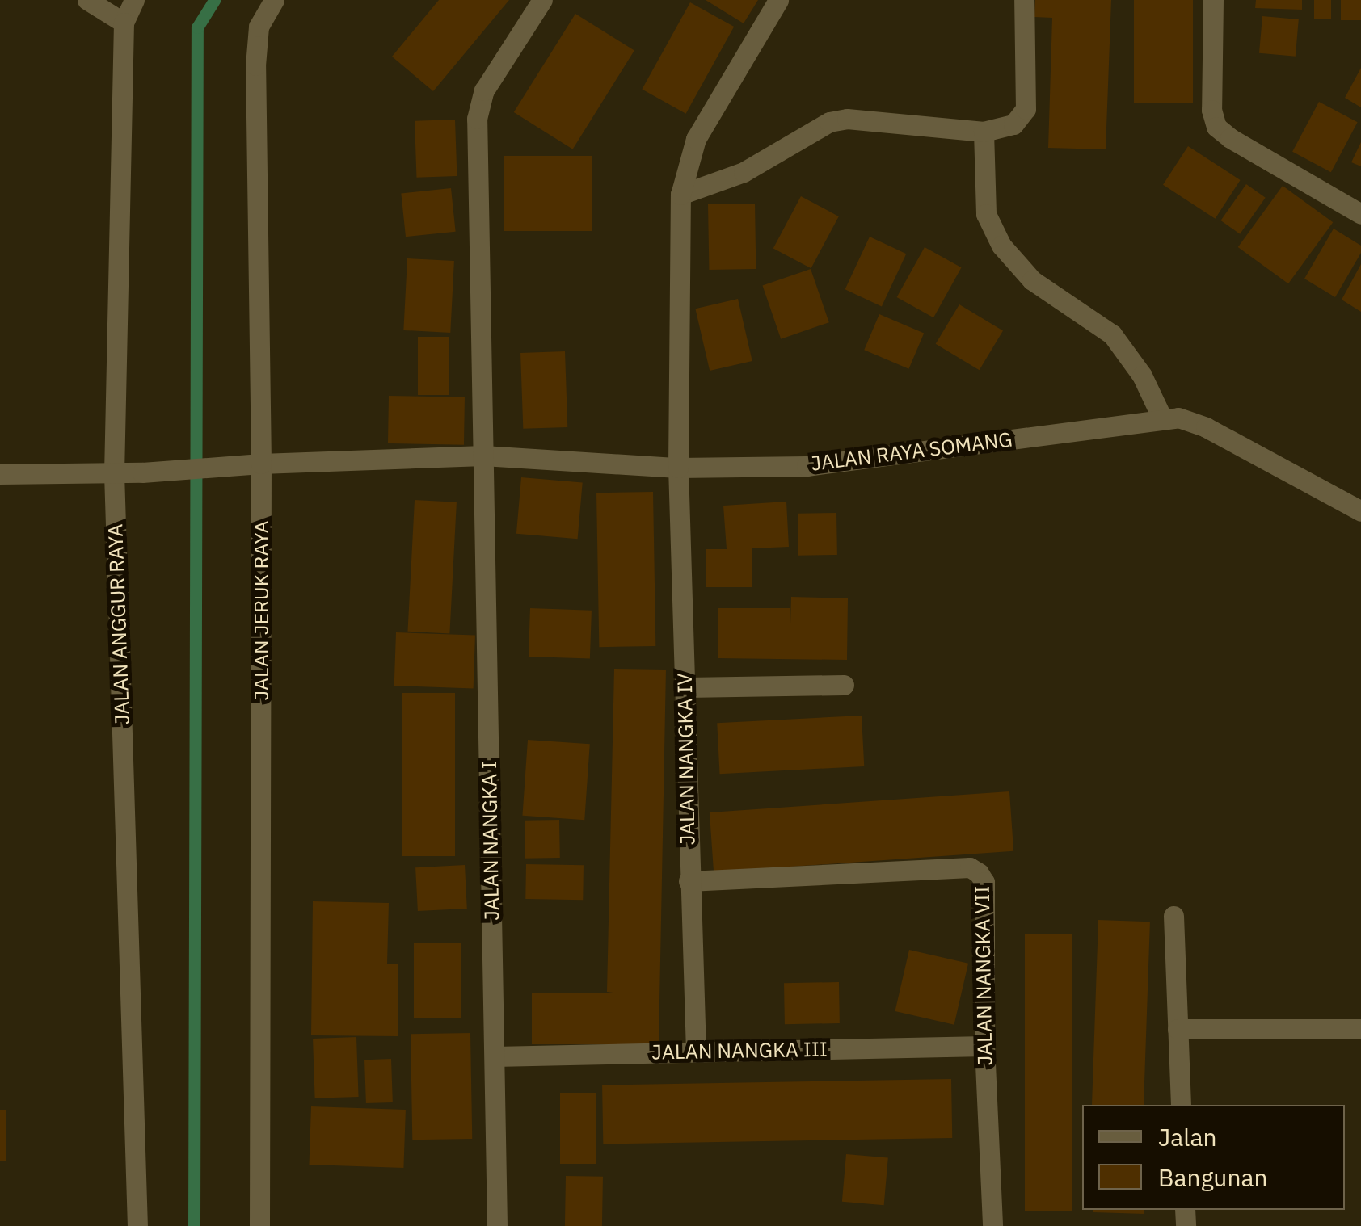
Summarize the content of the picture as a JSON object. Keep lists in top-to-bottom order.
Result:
{
  "streets": {
    "street": [
      "JALAN RAYA SOMANG",
      "JALAN JERUK RAYA",
      "JALAN ANGGUR RAYA",
      "JALAN NANGKA IV",
      "JALAN NANGKA I",
      "JALAN NANGKA VII",
      "JALAN NANGKA III"
    ]
  },
  "crossings": [
    ["JALAN RAYA SOMANG", "JALAN JERUK RAYA"],
    ["JALAN RAYA SOMANG", "JALAN ANGGUR RAYA"],
    ["JALAN RAYA SOMANG", "JALAN NANGKA IV"],
    ["JALAN RAYA SOMANG", "JALAN NANGKA I"],
    ["JALAN NANGKA IV", "JALAN NANGKA VII"],
    ["JALAN NANGKA IV", "JALAN NANGKA III"],
    ["JALAN NANGKA I", "JALAN NANGKA III"],
    ["JALAN NANGKA VII", "JALAN NANGKA III"]
  ],
  "legend": ["Jalan", "Bangunan"]
}
